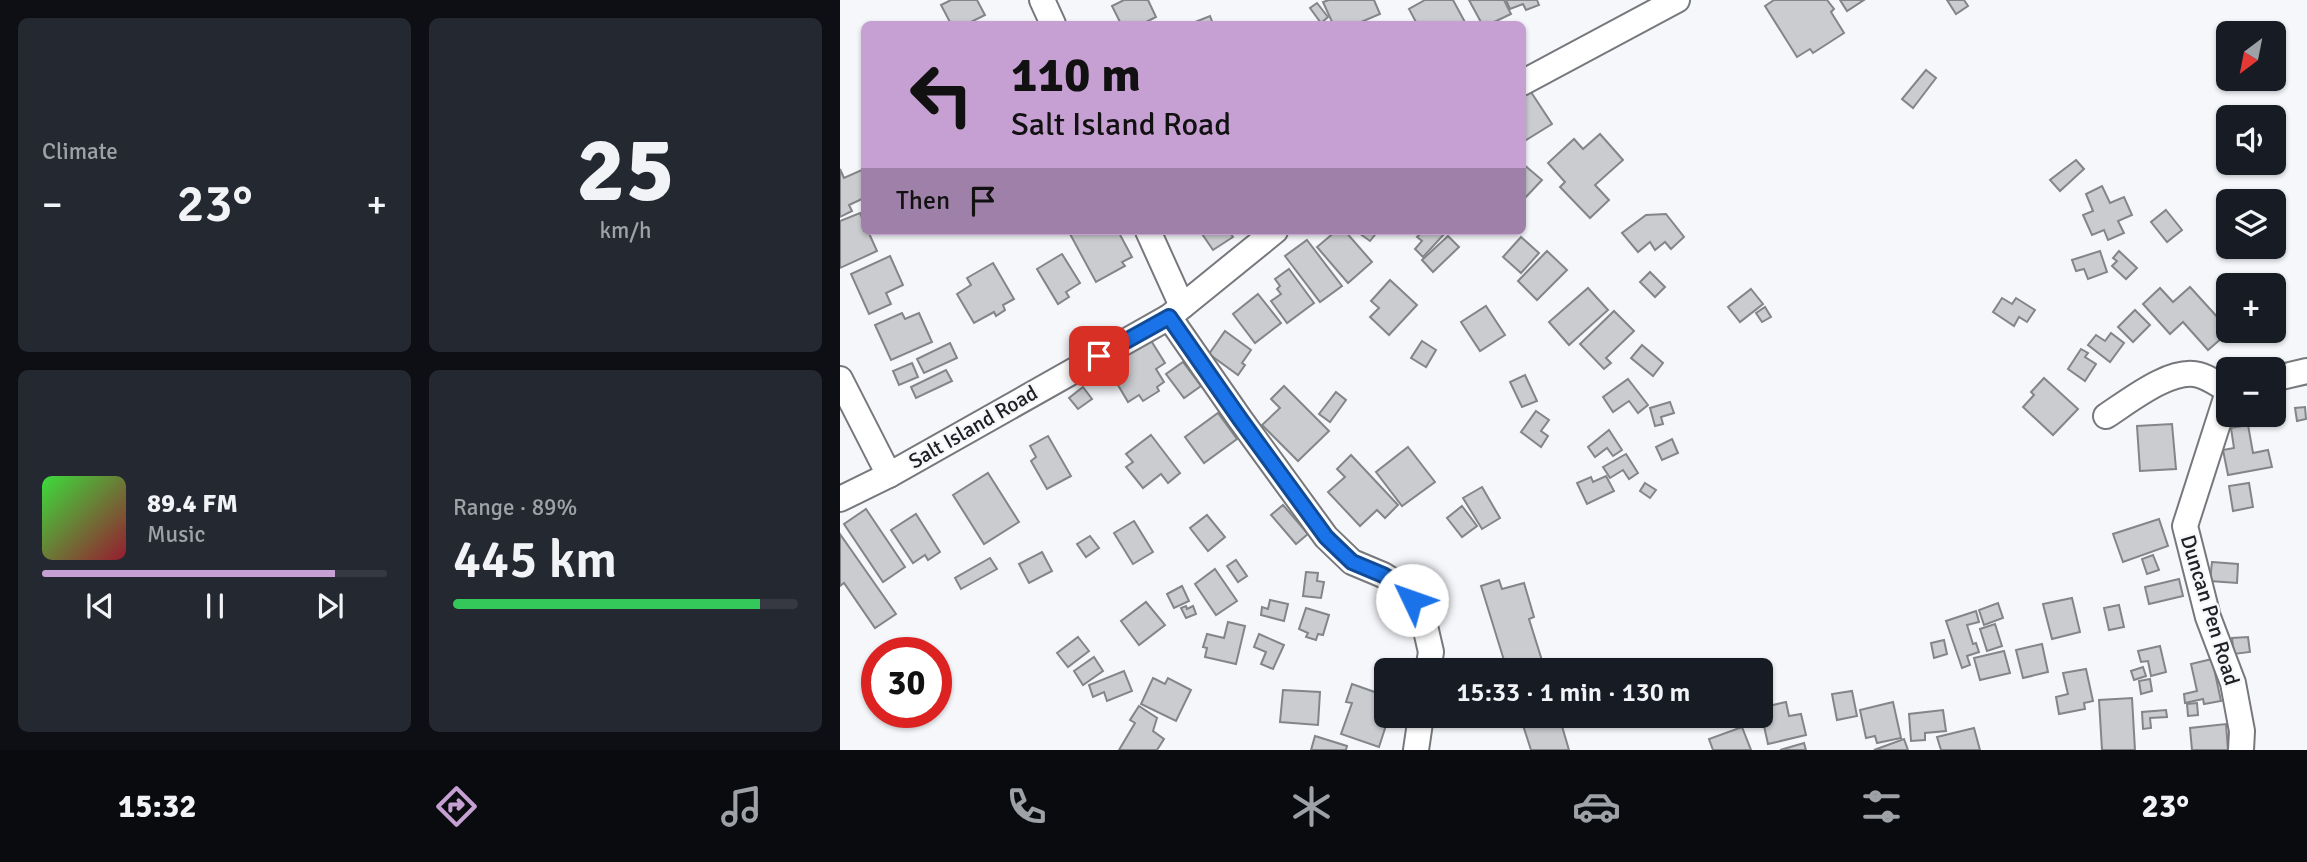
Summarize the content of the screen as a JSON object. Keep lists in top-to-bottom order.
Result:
{
  "streets": {
    "street": ["Salt Island Road", "Duncan Pen Road"]
  },
  "north": "bottom left",
  "page": {
    "tile": [
      "Climate",
      ["25", "km/h"],
      ["Range · 89%", "445 km"]
    ],
    "map_buttons": ["+", "−"],
    "turn": ["110 m", "Salt Island Road"],
    "then": "Then",
    "heat": ["−", "23°", "+"],
    "song": ["89.4 FM", "Music"],
    "limit": "30",
    "trip": "15:33 · 1 min · 130 m",
    "tabs": ["15:32", "23°"]
  }
}
